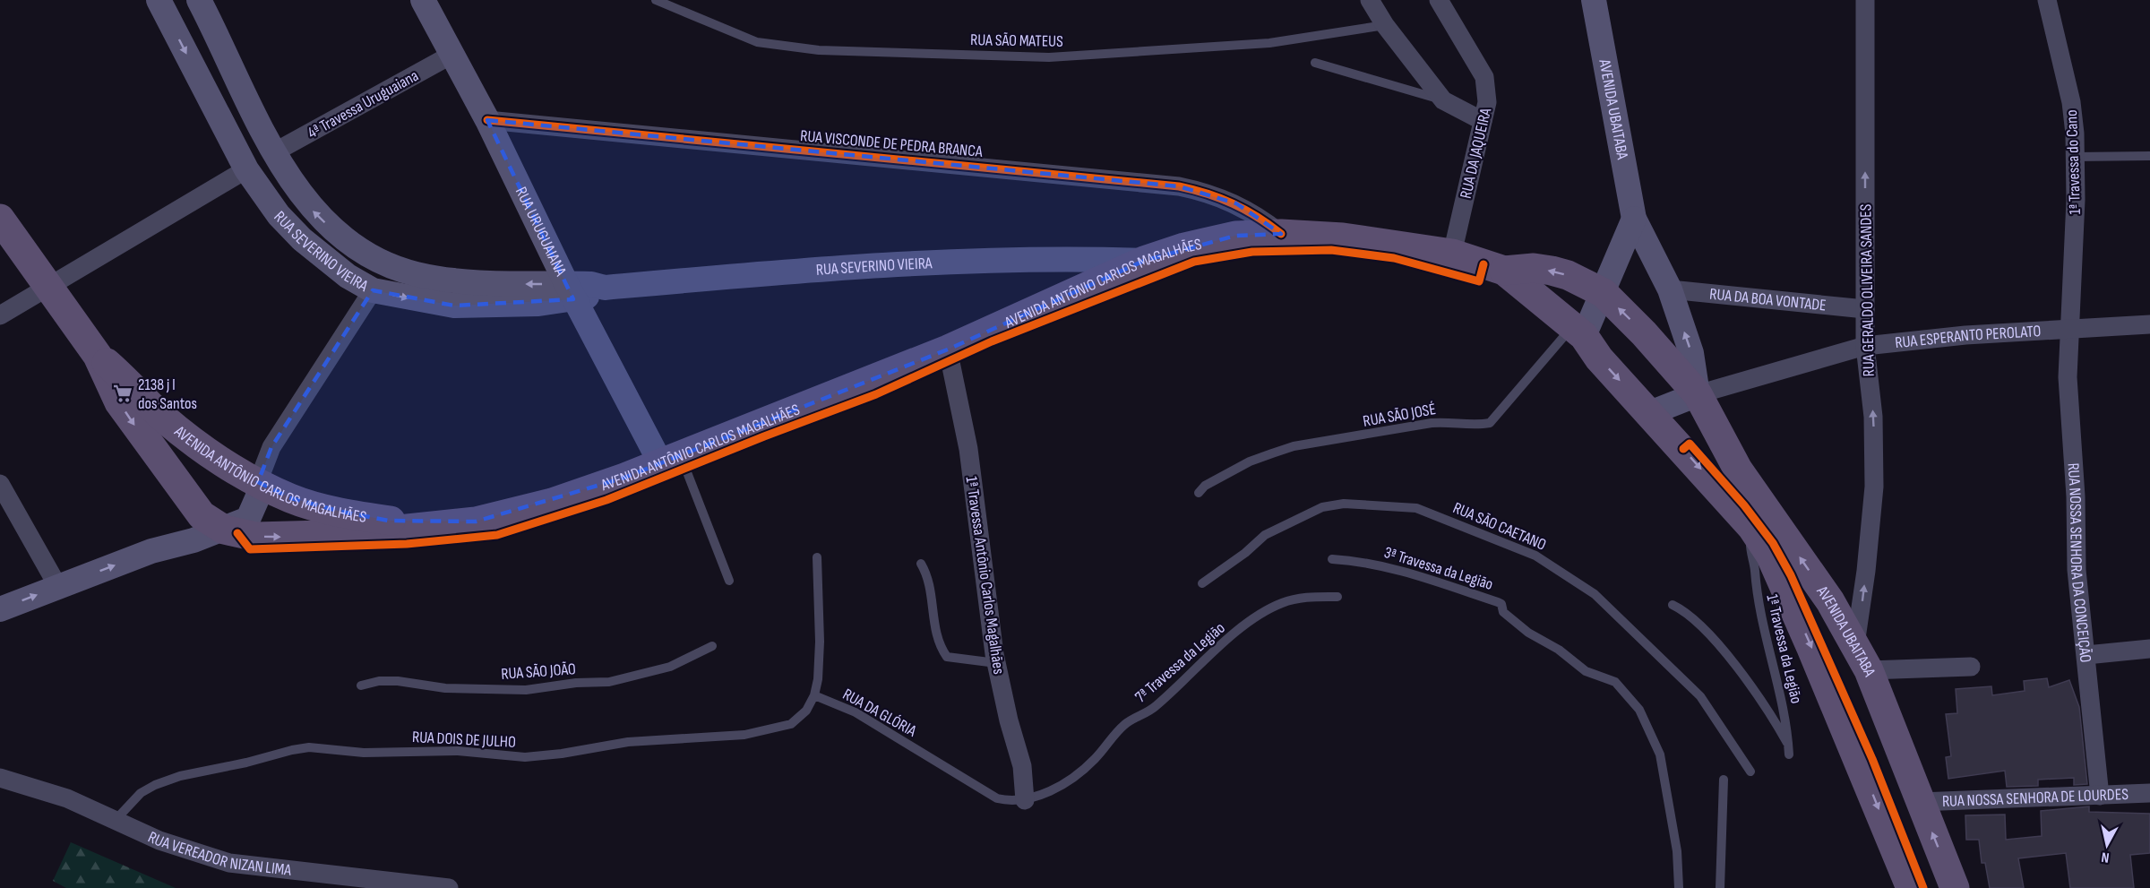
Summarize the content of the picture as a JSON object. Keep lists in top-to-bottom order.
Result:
{
  "streets": {
    "main road": [
      "AVENIDA UBAITABA",
      "RUA URUGUAIANA",
      "RUA SEVERINO VIEIRA",
      "AVENIDA ANTÔNIO CARLOS MAGALHÃES"
    ],
    "street": [
      "4ª Travessa Uruguaiana",
      "RUA VISCONDE DE PEDRA BRANCA",
      "RUA DA JAQUEIRA",
      "1ª Travessa do Cano",
      "RUA GERALDO OLIVEIRA SANDES",
      "RUA DA BOA VONTADE",
      "RUA ESPERANTO PEROLATO",
      "RUA NOSSA SENHORA DA CONCEIÇÃO",
      "1ª Travessa Antônio Carlos Magalhães",
      "RUA NOSSA SENHORA DE LOURDES",
      "RUA VEREADOR NIZAN LIMA"
    ],
    "lane": [
      "RUA SÃO MATEUS",
      "RUA SÃO JOSÉ",
      "RUA SÃO CAETANO",
      "3ª Travessa da Legião",
      "1ª Travessa da Legião",
      "7ª Travessa da Legião",
      "RUA SÃO JOÃO",
      "RUA DA GLÓRIA",
      "RUA DOIS DE JULHO"
    ]
  },
  "crossings": [
    ["4ª Travessa Uruguaiana", "RUA URUGUAIANA"],
    ["4ª Travessa Uruguaiana", "RUA SEVERINO VIEIRA"],
    ["AVENIDA UBAITABA", "AVENIDA ANTÔNIO CARLOS MAGALHÃES"],
    ["AVENIDA UBAITABA", "RUA GERALDO OLIVEIRA SANDES"],
    ["AVENIDA UBAITABA", "RUA DA BOA VONTADE"],
    ["AVENIDA UBAITABA", "RUA ESPERANTO PEROLATO"],
    ["AVENIDA UBAITABA", "RUA SÃO JOSÉ"],
    ["AVENIDA UBAITABA", "1ª Travessa da Legião"],
    ["AVENIDA UBAITABA", "RUA NOSSA SENHORA DE LOURDES"],
    ["RUA VISCONDE DE PEDRA BRANCA", "RUA URUGUAIANA"],
    ["RUA VISCONDE DE PEDRA BRANCA", "AVENIDA ANTÔNIO CARLOS MAGALHÃES"],
    ["RUA DA JAQUEIRA", "AVENIDA ANTÔNIO CARLOS MAGALHÃES"],
    ["1ª Travessa do Cano", "RUA ESPERANTO PEROLATO"],
    ["1ª Travessa do Cano", "RUA NOSSA SENHORA DA CONCEIÇÃO"],
    ["RUA URUGUAIANA", "RUA SEVERINO VIEIRA"],
    ["RUA URUGUAIANA", "AVENIDA ANTÔNIO CARLOS MAGALHÃES"],
    ["RUA SEVERINO VIEIRA", "AVENIDA ANTÔNIO CARLOS MAGALHÃES"],
    ["AVENIDA ANTÔNIO CARLOS MAGALHÃES", "RUA SÃO JOSÉ"],
    ["AVENIDA ANTÔNIO CARLOS MAGALHÃES", "1ª Travessa Antônio Carlos Magalhães"],
    ["RUA GERALDO OLIVEIRA SANDES", "RUA DA BOA VONTADE"],
    ["RUA GERALDO OLIVEIRA SANDES", "RUA ESPERANTO PEROLATO"],
    ["RUA ESPERANTO PEROLATO", "RUA NOSSA SENHORA DA CONCEIÇÃO"],
    ["RUA NOSSA SENHORA DA CONCEIÇÃO", "RUA NOSSA SENHORA DE LOURDES"],
    ["1ª Travessa Antônio Carlos Magalhães", "7ª Travessa da Legião"],
    ["1ª Travessa Antônio Carlos Magalhães", "RUA DA GLÓRIA"],
    ["7ª Travessa da Legião", "RUA DA GLÓRIA"],
    ["RUA DA GLÓRIA", "RUA DOIS DE JULHO"],
    ["RUA DOIS DE JULHO", "RUA VEREADOR NIZAN LIMA"]
  ],
  "one_way": ["RUA GERALDO OLIVEIRA SANDES"],
  "places": {
    "supermarket": ["2138 j l dos Santos"]
  },
  "north": "bottom"
}
